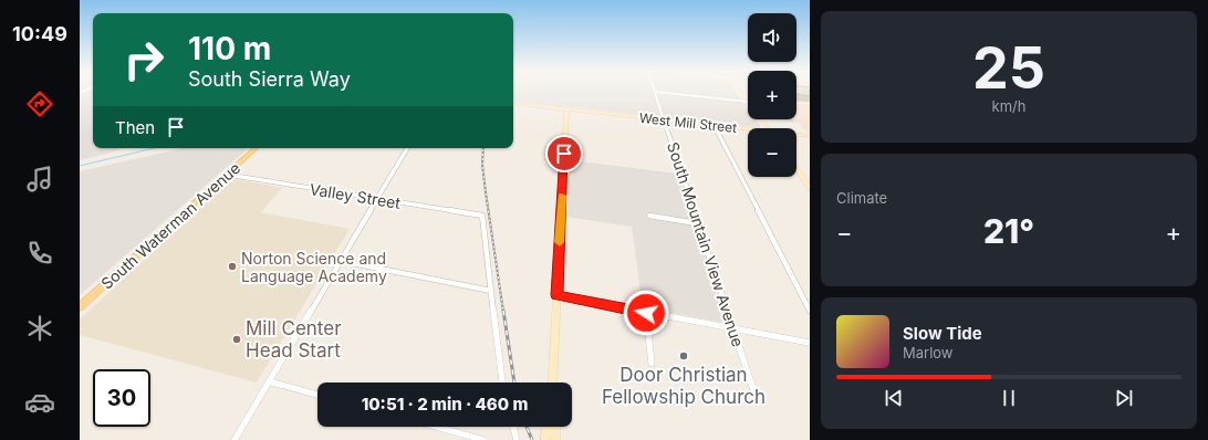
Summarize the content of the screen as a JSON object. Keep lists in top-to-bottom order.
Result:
{
  "streets": {
    "main road": ["South Waterman Avenue"],
    "street": ["West Mill Street", "Valley Street", "South Mountain View Avenue"]
  },
  "crossings": [
    ["West Mill Street", "South Mountain View Avenue"],
    ["Valley Street", "South Waterman Avenue"]
  ],
  "places": ["Norton Science and Language Academy", "Mill Center Head Start", "Door Christian Fellowship Church"],
  "page": {
    "tabs": "10:49",
    "tile": [
      ["25", "km/h"],
      "Climate"
    ],
    "map_buttons": ["+", "−"],
    "turn": ["110 m", "South Sierra Way"],
    "then": "Then",
    "heat": ["−", "21°", "+"],
    "song": ["Slow Tide", "Marlow"],
    "limit": "30",
    "trip": "10:51 · 2 min · 460 m"
  }
}
